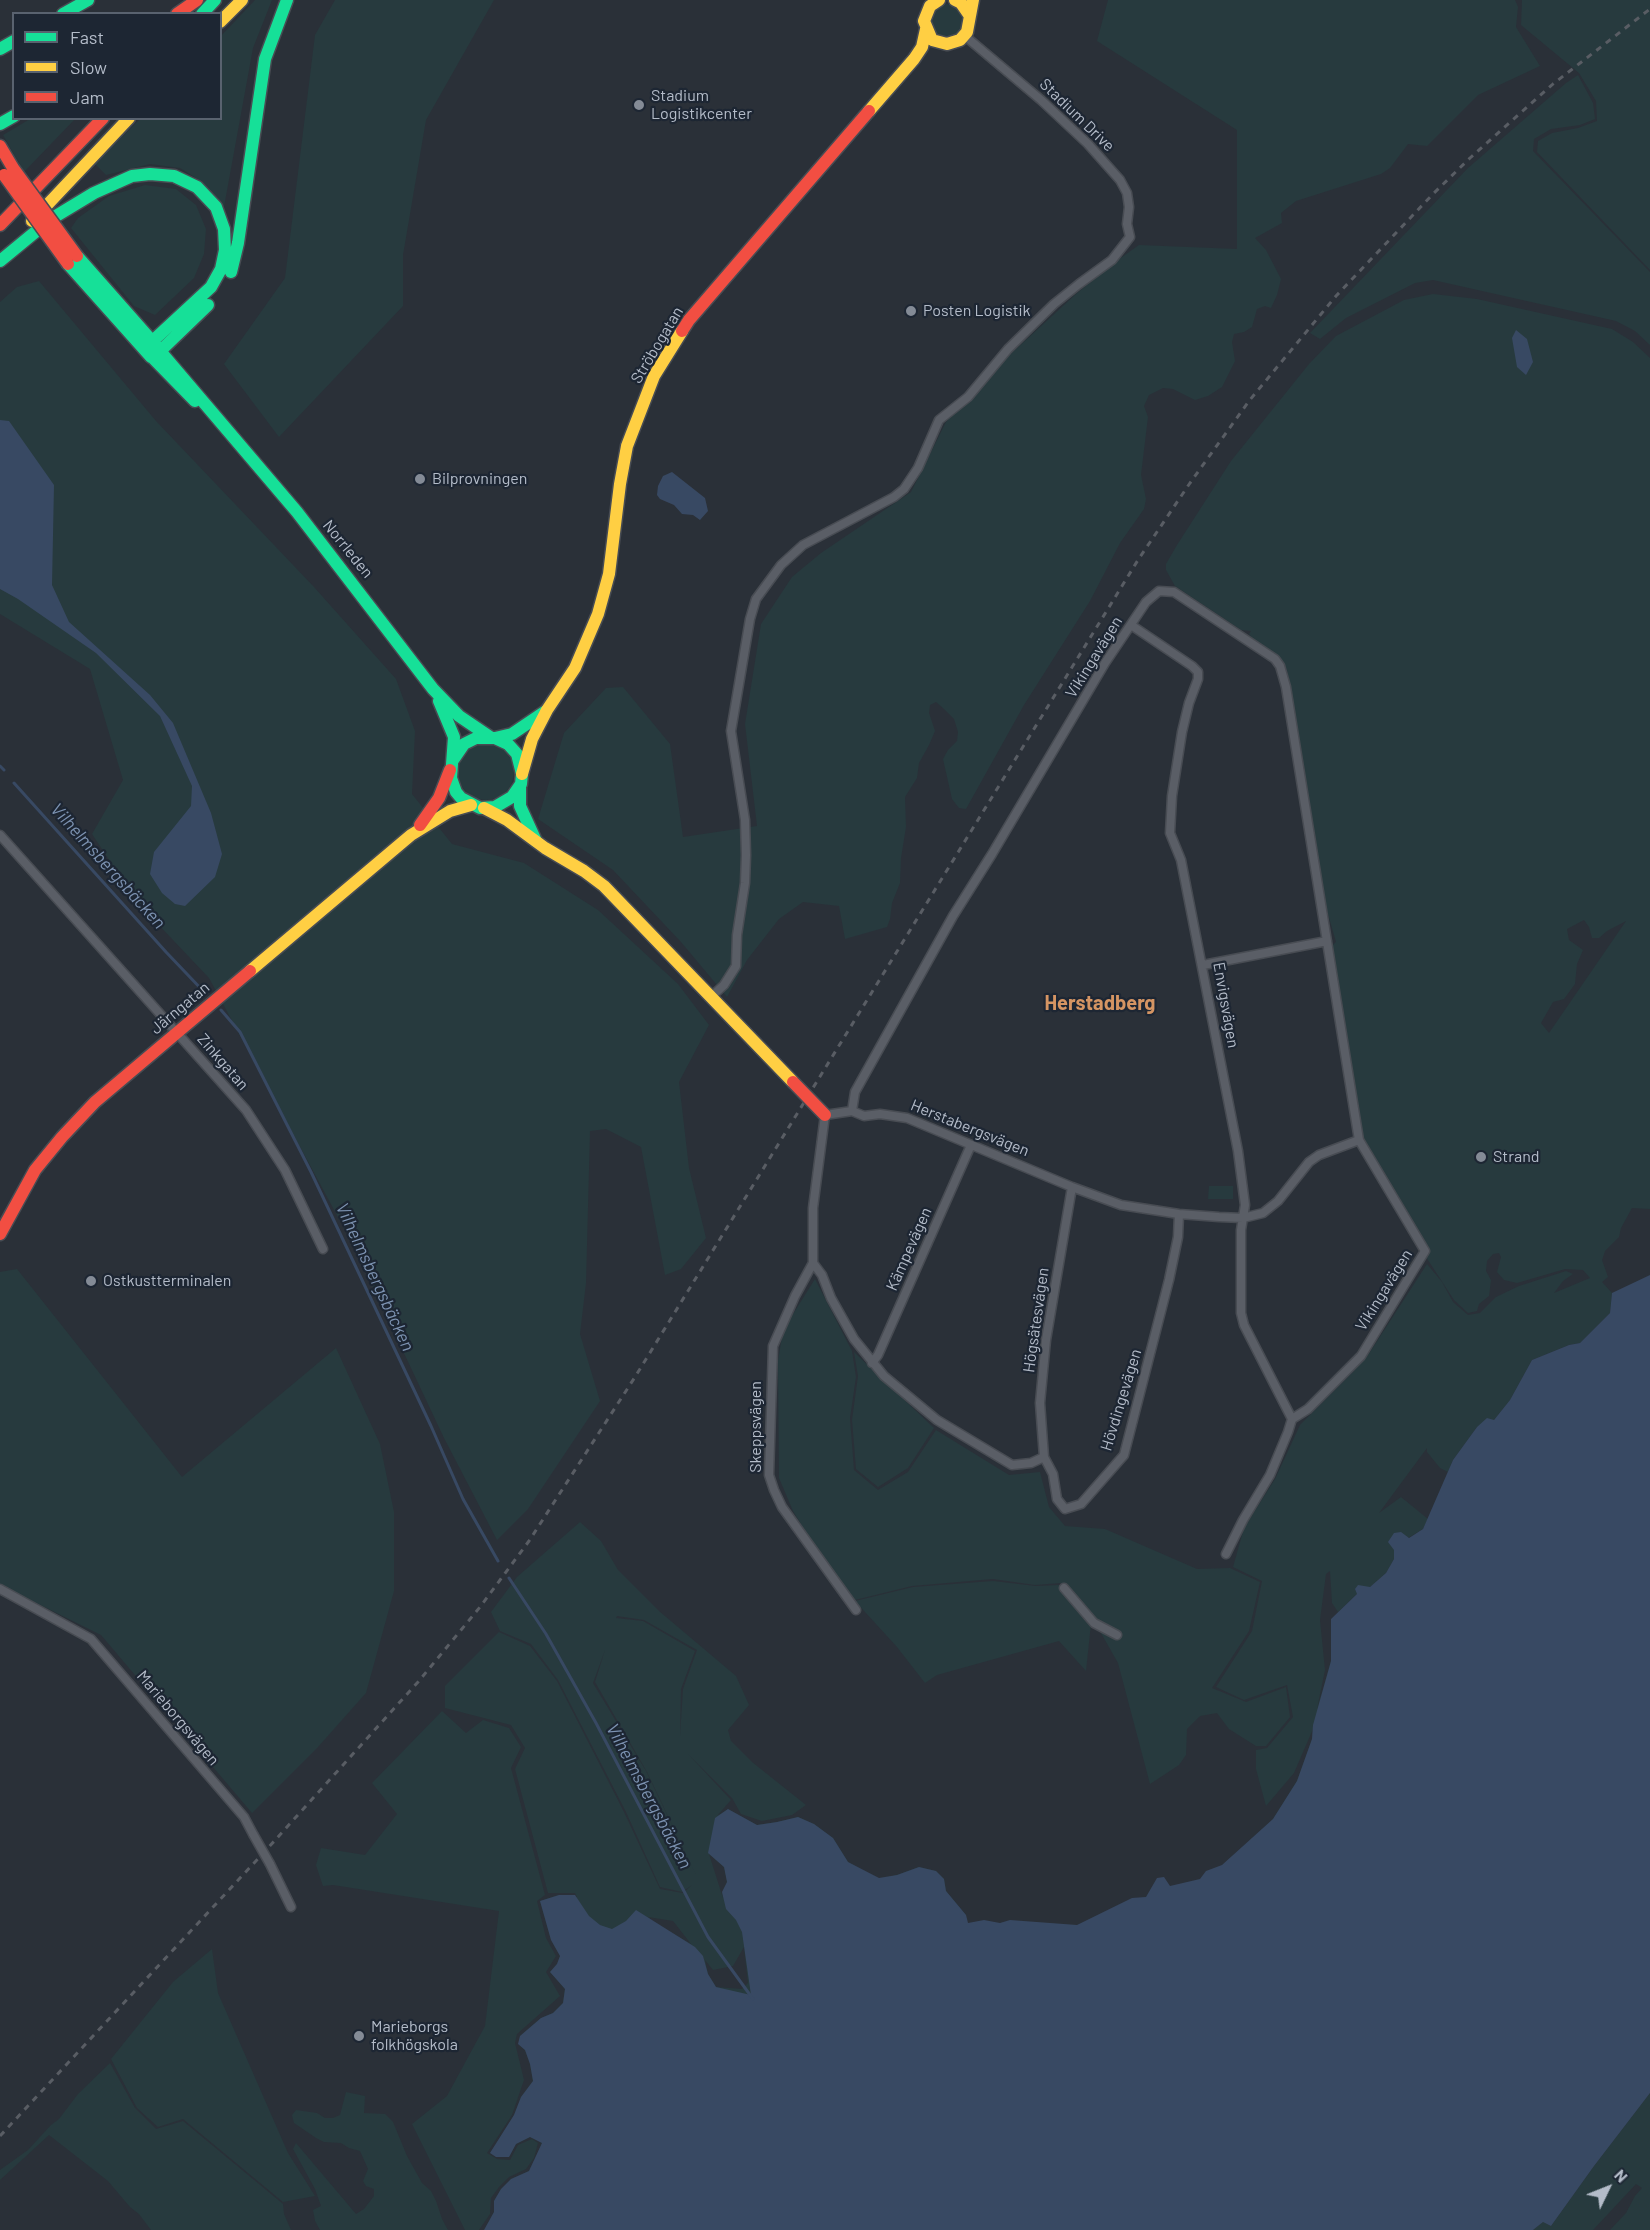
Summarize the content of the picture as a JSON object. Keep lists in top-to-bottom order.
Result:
{
  "streets": {
    "main road": ["Ströbogatan", "Norrleden", "Järngatan"],
    "street": [
      "Stadium Drive",
      "Vikingavägen",
      "Envigsvägen",
      "Zinkgatan",
      "Herstabergsvägen",
      "Kämpevägen",
      "Högsätesvägen",
      "Hövdingevägen",
      "Skeppsvägen",
      "Marieborgsvägen"
    ]
  },
  "crossings": [
    ["Stadium Drive", "Ströbogatan"],
    ["Ströbogatan", "Järngatan"],
    ["Vikingavägen", "Envigsvägen"],
    ["Vikingavägen", "Herstabergsvägen"],
    ["Envigsvägen", "Herstabergsvägen"],
    ["Järngatan", "Zinkgatan"],
    ["Herstabergsvägen", "Kämpevägen"],
    ["Herstabergsvägen", "Högsätesvägen"],
    ["Herstabergsvägen", "Hövdingevägen"],
    ["Högsätesvägen", "Hövdingevägen"]
  ],
  "districts": ["Herstadberg"],
  "water": ["Vilhelmsbergsbäcken"],
  "places": [
    "Stadium Logistikcenter",
    "Posten Logistik",
    "Bilprovningen",
    "Strand",
    "Ostkustterminalen",
    "Marieborgs folkhögskola"
  ],
  "legend": ["Fast", "Slow", "Jam"],
  "north": "top right"
}
